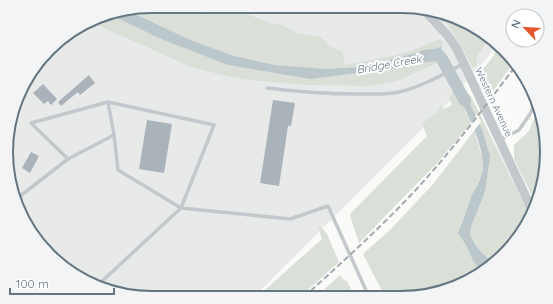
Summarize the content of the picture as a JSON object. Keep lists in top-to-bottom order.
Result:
{
  "streets": {
    "street": ["Western Avenue"]
  },
  "water": ["Bridge Creek"],
  "scale_bar": "100 m",
  "north": "top left"
}
